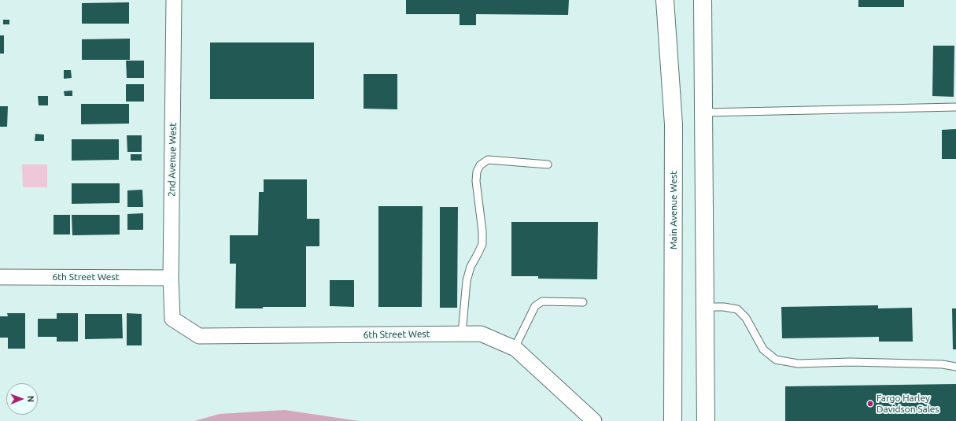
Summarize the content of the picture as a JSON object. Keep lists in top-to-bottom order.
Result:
{
  "streets": {
    "main road": ["Main Avenue West"],
    "street": ["2nd Avenue West", "6th Street West"]
  },
  "crossings": [
    ["2nd Avenue West", "6th Street West"]
  ],
  "places": ["Fargo Harley Davidson Sales"],
  "north": "right"
}
